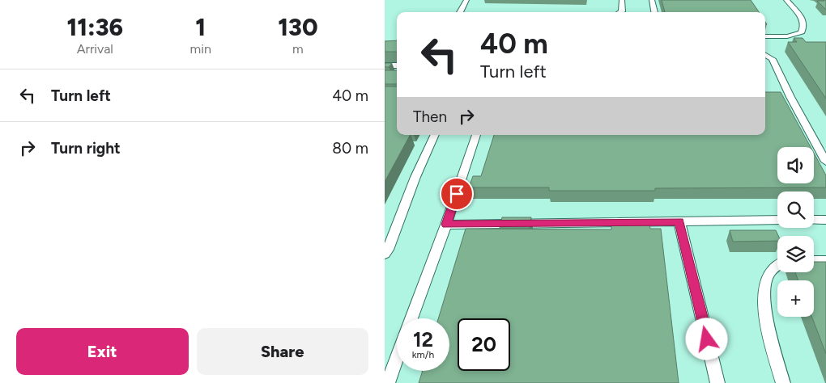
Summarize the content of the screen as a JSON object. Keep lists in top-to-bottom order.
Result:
{
  "page": {
    "eta": [
      "11:36",
      "Arrival",
      "1",
      "min",
      "130",
      "m"
    ],
    "turn": ["40 m", "Turn left"],
    "list": [
      {
        "name": "Turn left",
        "value": "40 m"
      },
      {
        "name": "Turn right",
        "value": "80 m"
      }
    ],
    "then": "Then",
    "map_buttons": "+",
    "speed": "12 km/h",
    "limit": "20",
    "buttons": ["Exit", "Share"]
  }
}
